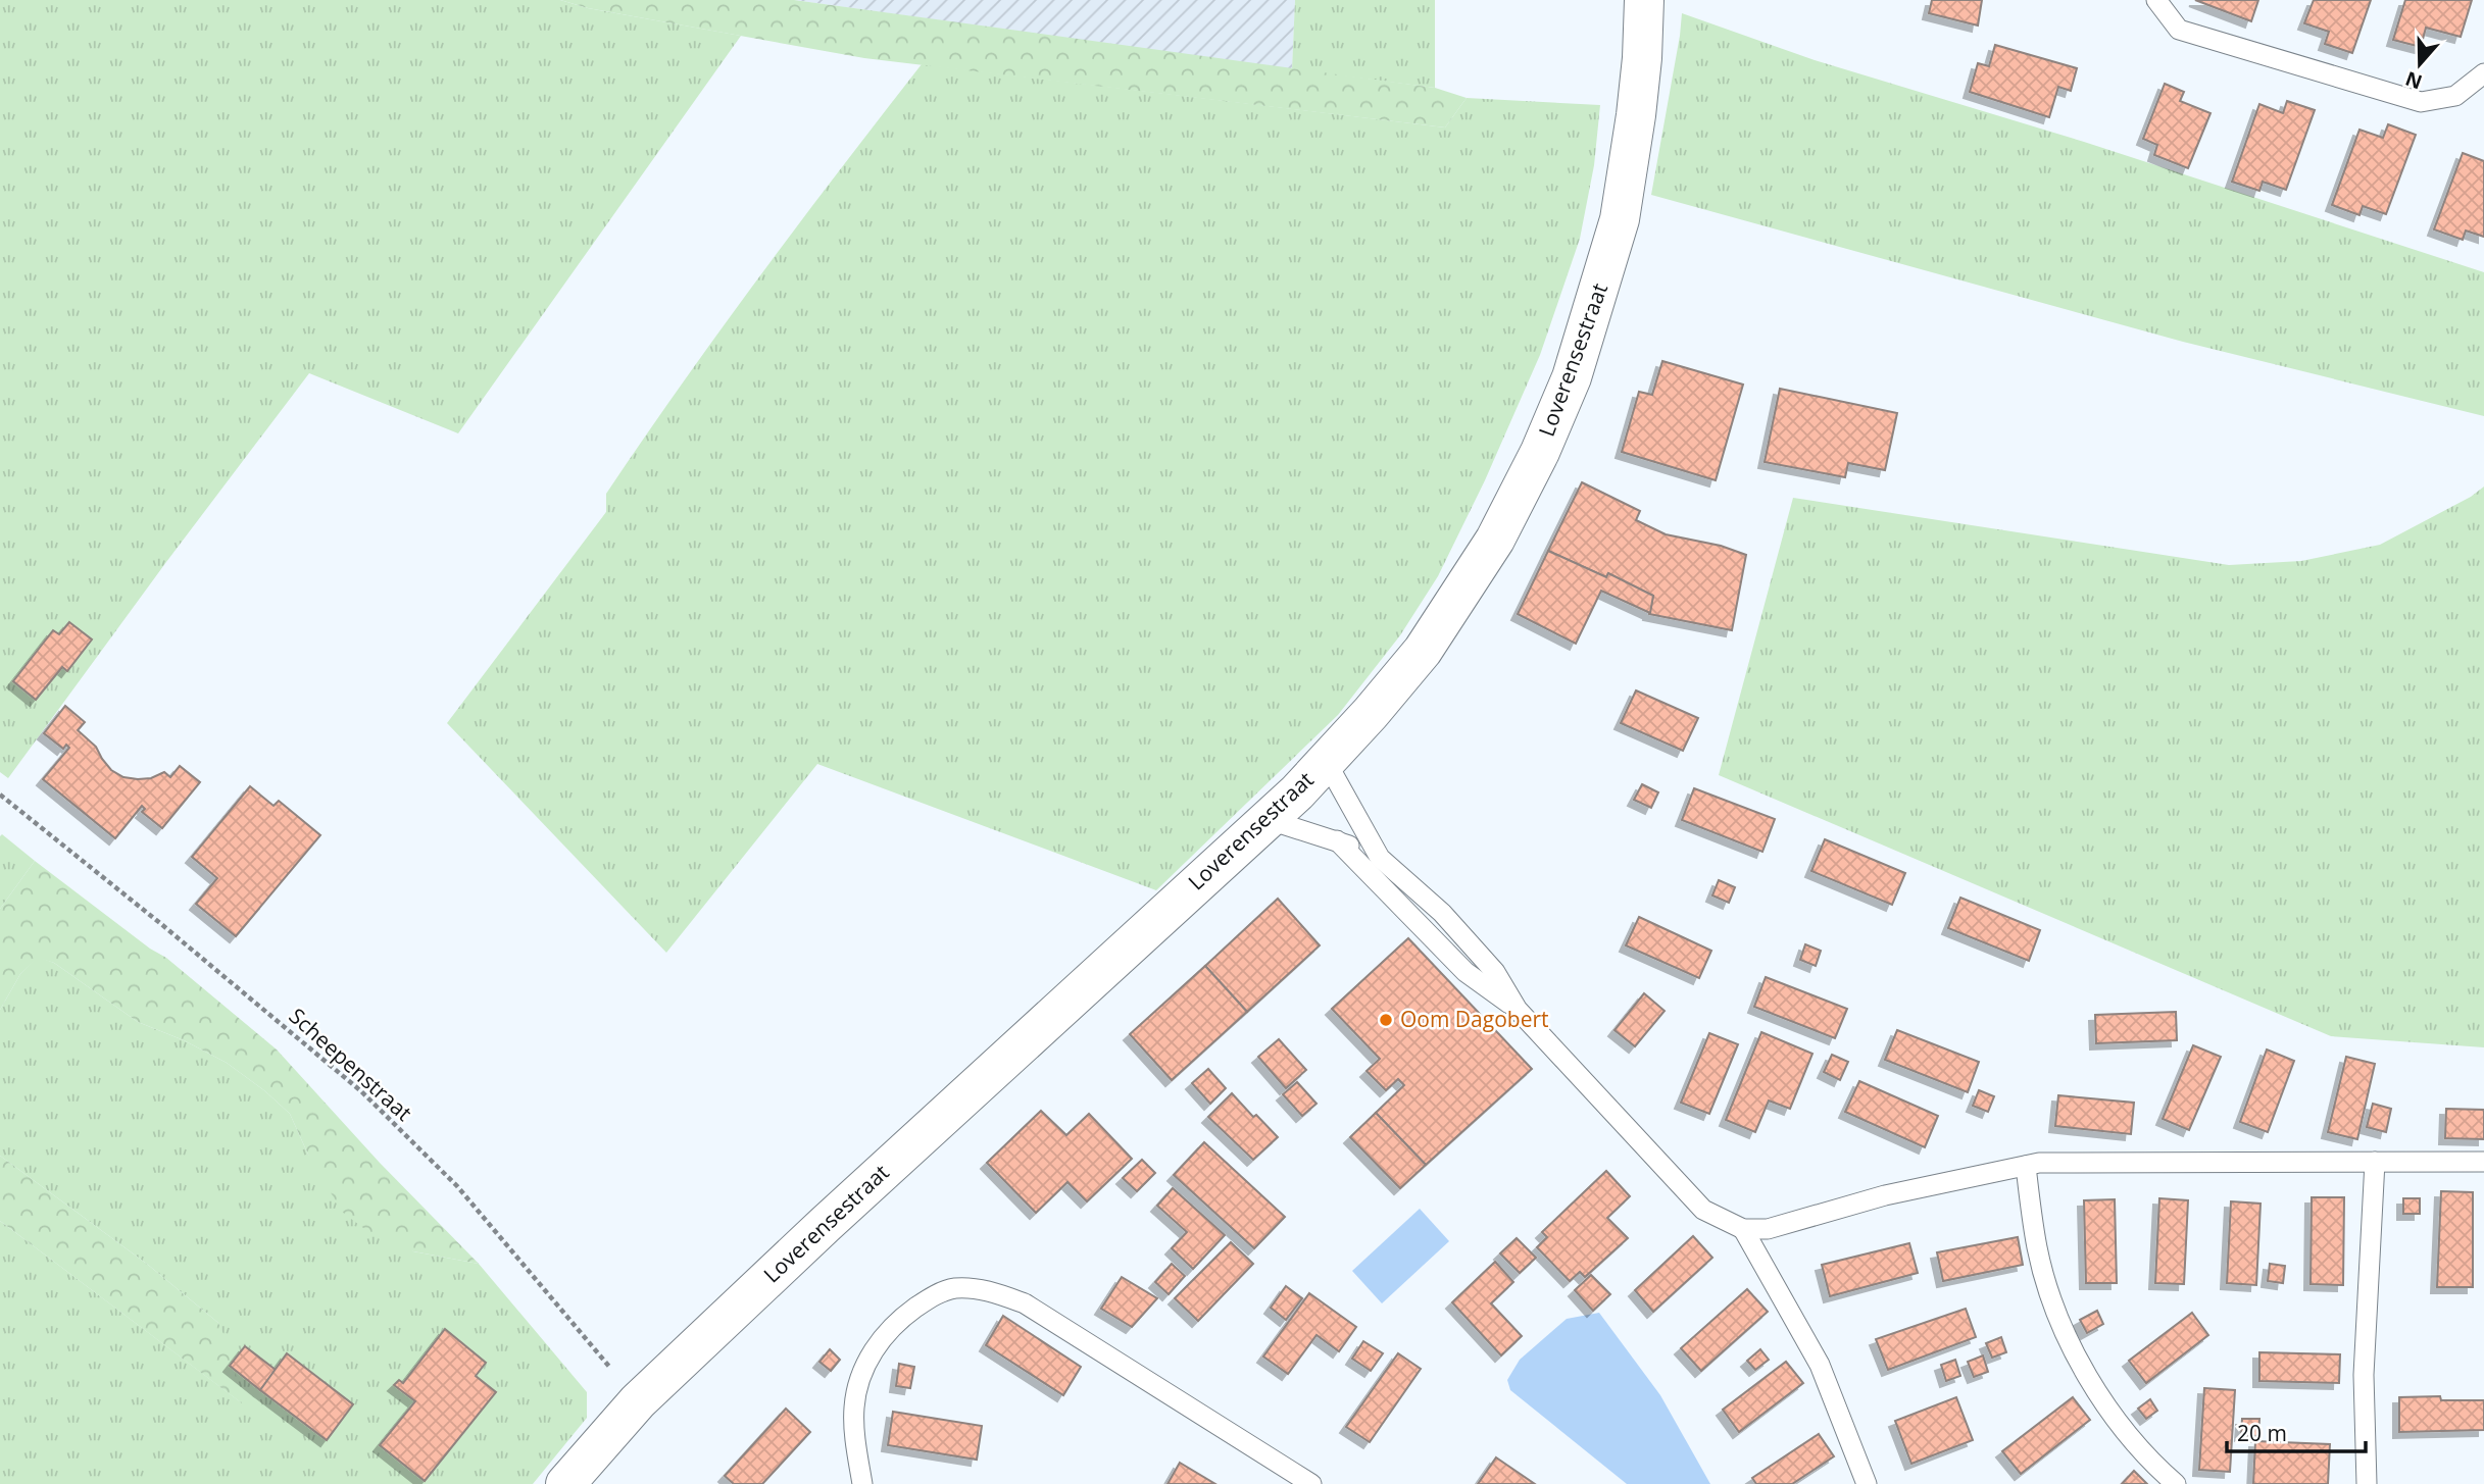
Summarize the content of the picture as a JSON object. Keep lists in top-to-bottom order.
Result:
{
  "streets": {
    "street": ["Loverensestraat"],
    "path": ["Scheepenstraat"]
  },
  "crossings": [
    ["Loverensestraat", "Scheepenstraat"]
  ],
  "places": ["Oom Dagobert"],
  "scale_bar": "20 m",
  "north": "bottom"
}
